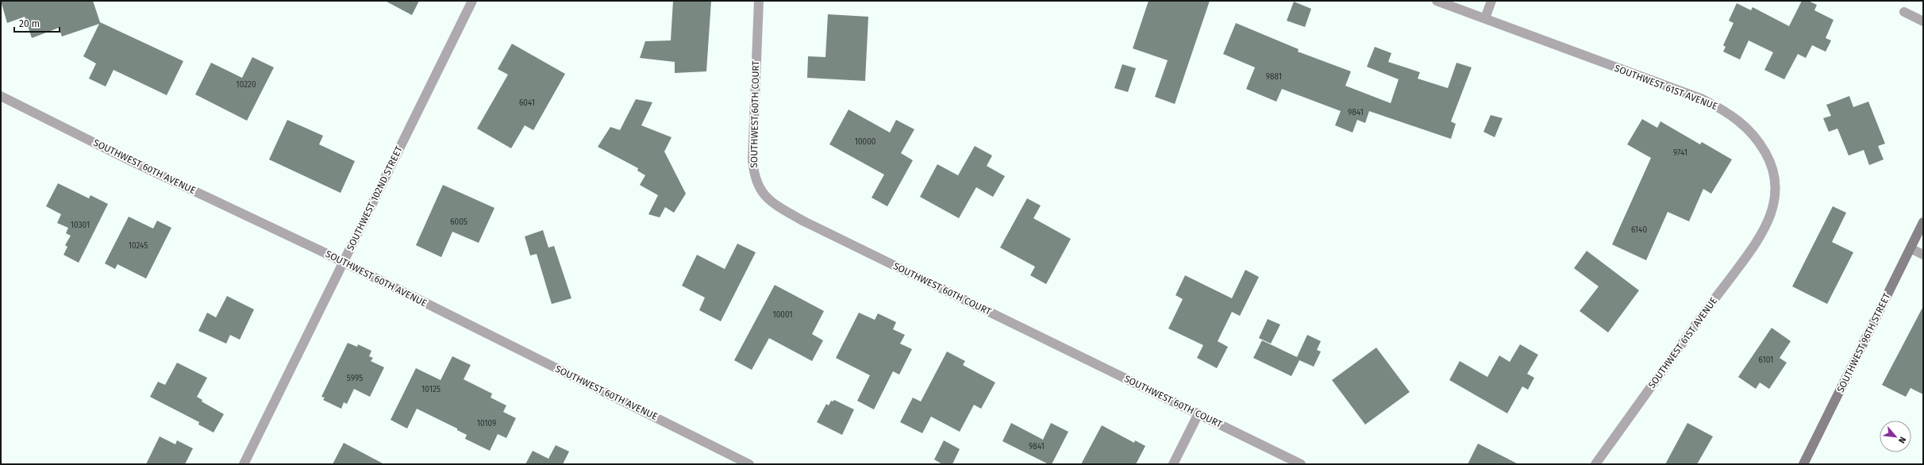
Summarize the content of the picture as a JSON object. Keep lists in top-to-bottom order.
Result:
{
  "streets": {
    "street": [
      "SOUTHWEST 61ST AVENUE",
      "SOUTHWEST 60TH COURT",
      "SOUTHWEST 60TH AVENUE",
      "SOUTHWEST 102ND STREET",
      "SOUTHWEST 96TH STREET"
    ]
  },
  "crossings": [
    ["SOUTHWEST 60TH AVENUE", "SOUTHWEST 102ND STREET"]
  ],
  "house_numbers": [
    "9881",
    "10220",
    "6041",
    "9841",
    "10000",
    "9741",
    "6005",
    "10301",
    "6140",
    "10245",
    "10001",
    "6101",
    "5995",
    "10125",
    "10109",
    "9841"
  ],
  "scale_bar": "20 m",
  "north": "bottom right"
}
